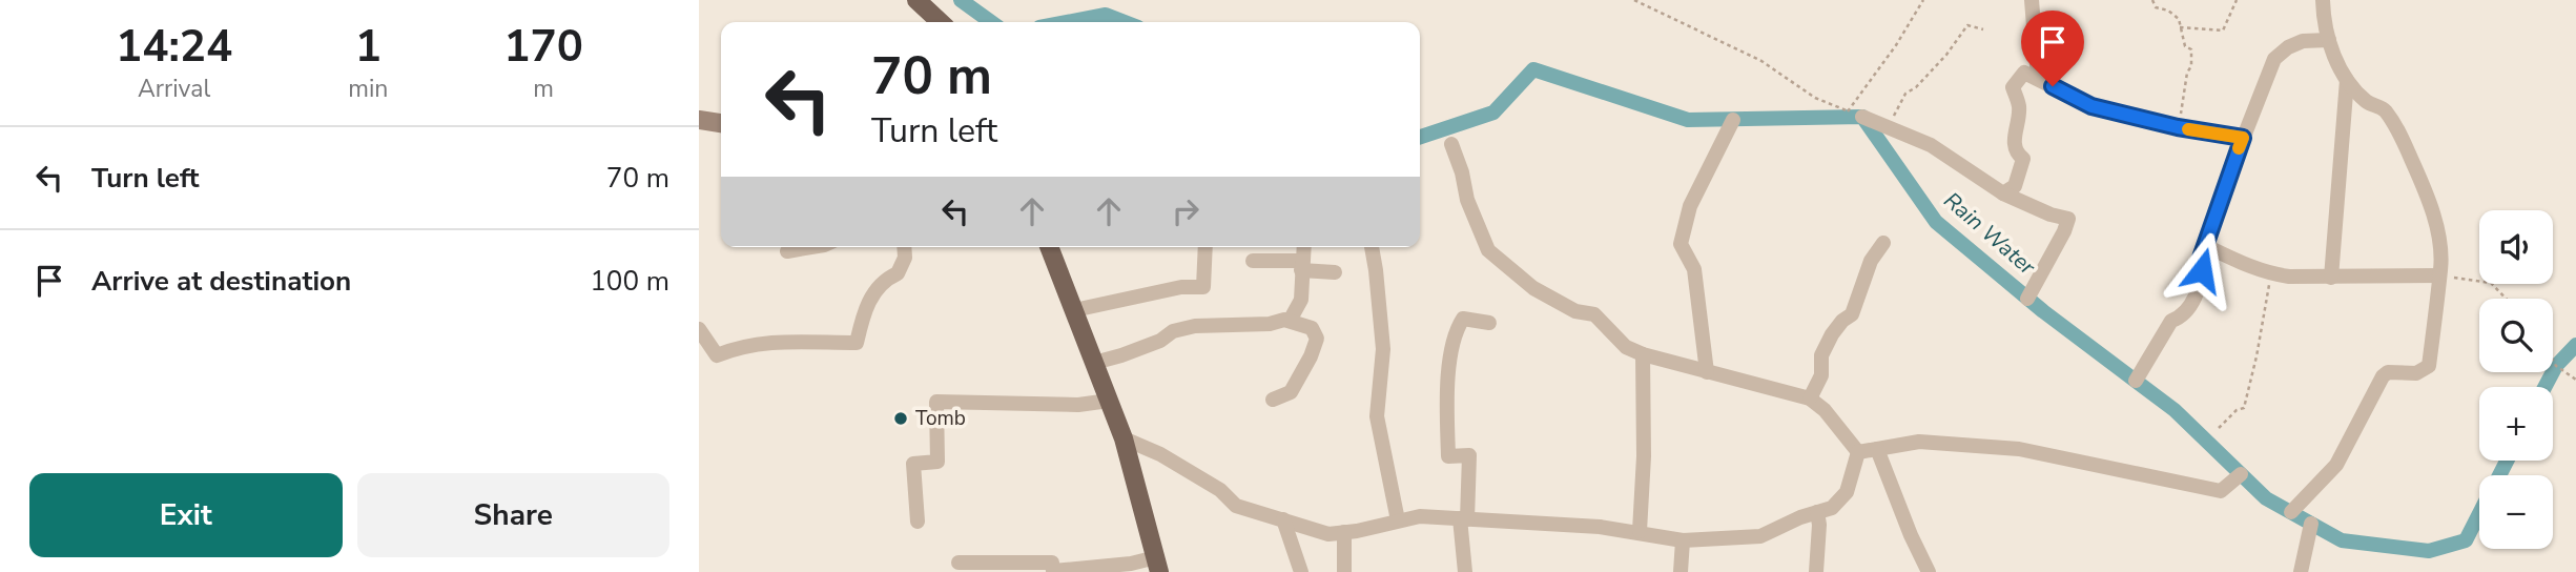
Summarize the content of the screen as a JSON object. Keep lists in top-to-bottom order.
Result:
{
  "water": ["Rain Water"],
  "places": ["Tomb"],
  "page": {
    "eta": [
      "14:24",
      "Arrival",
      "1",
      "min",
      "170",
      "m"
    ],
    "turn": ["70 m", "Turn left"],
    "list": [
      {
        "name": "Turn left",
        "value": "70 m"
      },
      {
        "name": "Arrive at destination",
        "value": "100 m"
      }
    ],
    "map_buttons": ["+", "−"],
    "buttons": ["Exit", "Share"]
  }
}
